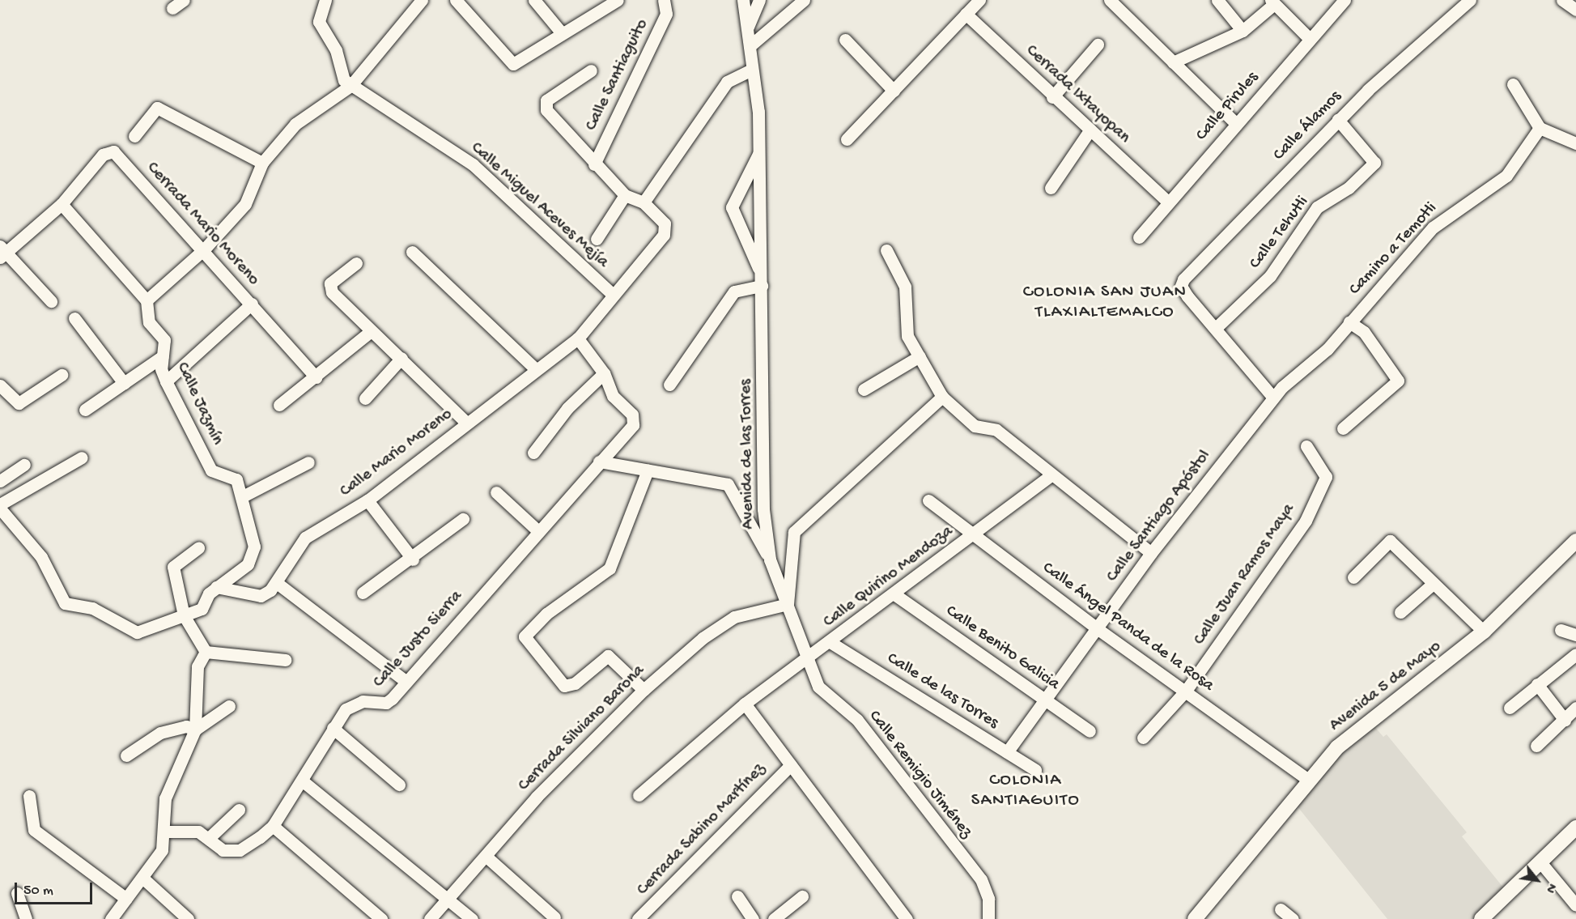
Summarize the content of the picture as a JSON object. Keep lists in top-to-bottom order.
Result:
{
  "streets": {
    "main road": ["Avenida 5 de Mayo"],
    "street": [
      "Calle Santiaguito",
      "Cerrada Ixtayopan",
      "Calle Pirules",
      "Calle Álamos",
      "Calle Miguel Aceves Mejía",
      "Cerrada Mario Moreno",
      "Calle Tehutli",
      "Camino a Temotli",
      "Calle Jazmín",
      "Calle Mario Moreno",
      "Avenida de las Torres",
      "Calle Santiago Apóstol",
      "Calle Juan Ramos Maya",
      "Calle Quirino Mendoza",
      "Calle Ángel Panda de la Rosa",
      "Calle Justo Sierra",
      "Calle Benito Galicia",
      "Calle de las Torres",
      "Cerrada Silviano Barona",
      "Calle Remigio Jiménez",
      "Cerrada Sabino Martínez"
    ]
  },
  "crossings": [
    ["Cerrada Ixtayopan", "Calle Pirules"],
    ["Calle Álamos", "Calle Tehutli"],
    ["Calle Miguel Aceves Mejía", "Calle Mario Moreno"],
    ["Camino a Temotli", "Calle Santiago Apóstol"],
    ["Calle Jazmín", "Calle Mario Moreno"],
    ["Avenida de las Torres", "Calle Quirino Mendoza"],
    ["Avenida de las Torres", "Cerrada Silviano Barona"],
    ["Avenida de las Torres", "Calle Remigio Jiménez"],
    ["Calle Santiago Apóstol", "Calle Ángel Panda de la Rosa"],
    ["Calle Santiago Apóstol", "Calle Benito Galicia"],
    ["Calle Santiago Apóstol", "Calle de las Torres"],
    ["Calle Juan Ramos Maya", "Calle Ángel Panda de la Rosa"],
    ["Calle Quirino Mendoza", "Calle Ángel Panda de la Rosa"],
    ["Calle Quirino Mendoza", "Calle Benito Galicia"],
    ["Calle Quirino Mendoza", "Calle de las Torres"],
    ["Calle Quirino Mendoza", "Calle Remigio Jiménez"],
    ["Calle Ángel Panda de la Rosa", "Avenida 5 de Mayo"]
  ],
  "districts": ["COLONIA SAN JUAN TLAXIALTEMALCO", "COLONIA SANTIAGUITO"],
  "scale_bar": "50 m",
  "north": "bottom right"
}
